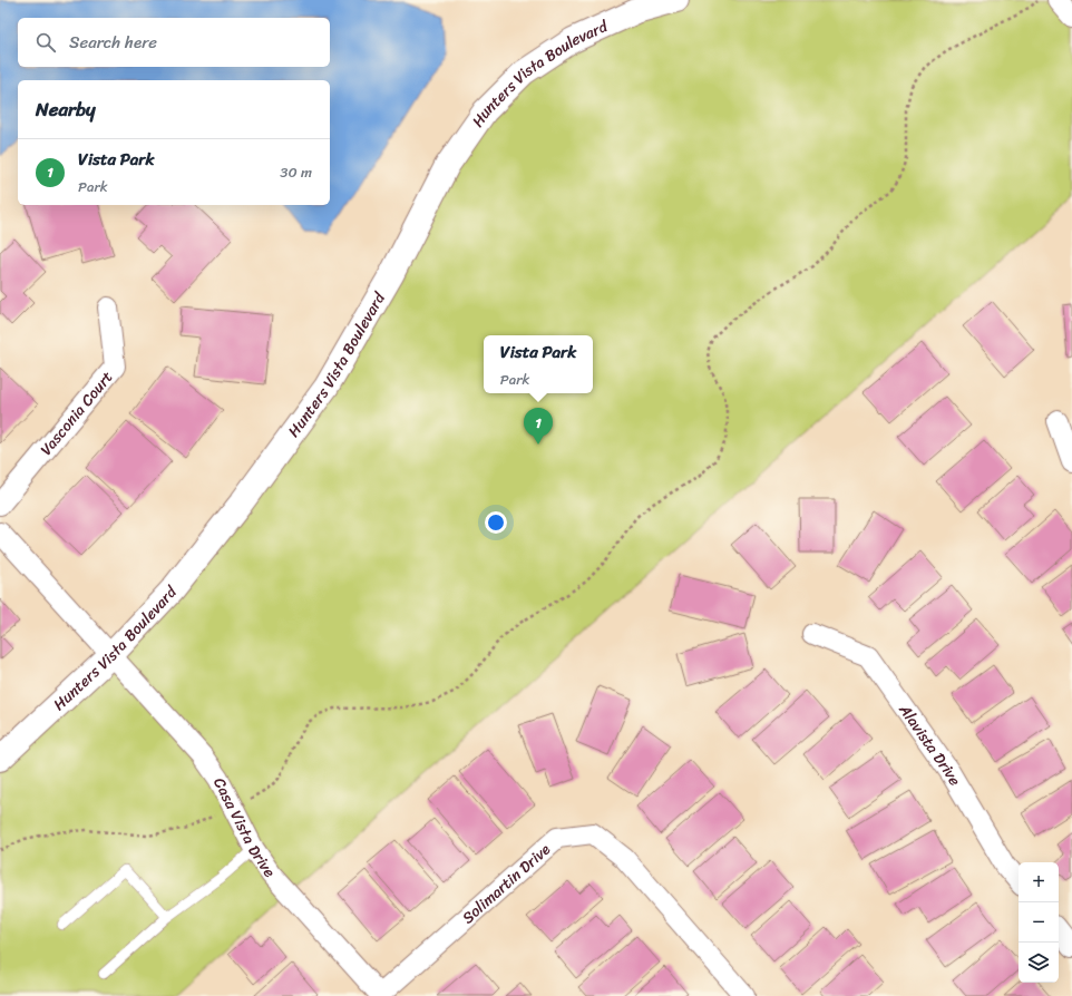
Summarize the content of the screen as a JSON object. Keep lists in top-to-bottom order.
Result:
{
  "streets": {
    "street": [
      "Hunters Vista Boulevard",
      "Vasconia Court",
      "Alavista Drive",
      "Casa Vista Drive",
      "Solimartin Drive"
    ]
  },
  "crossings": [
    ["Hunters Vista Boulevard", "Casa Vista Drive"],
    ["Casa Vista Drive", "Solimartin Drive"]
  ],
  "page": {
    "search": "Search here",
    "heading": "Nearby",
    "list": [
      {
        "mark": "1",
        "name": "Vista Park",
        "note": "Park",
        "value": "30 m"
      }
    ],
    "popup": ["Vista Park", "Park"],
    "pins": "1",
    "map_buttons": ["+", "−"]
  }
}
